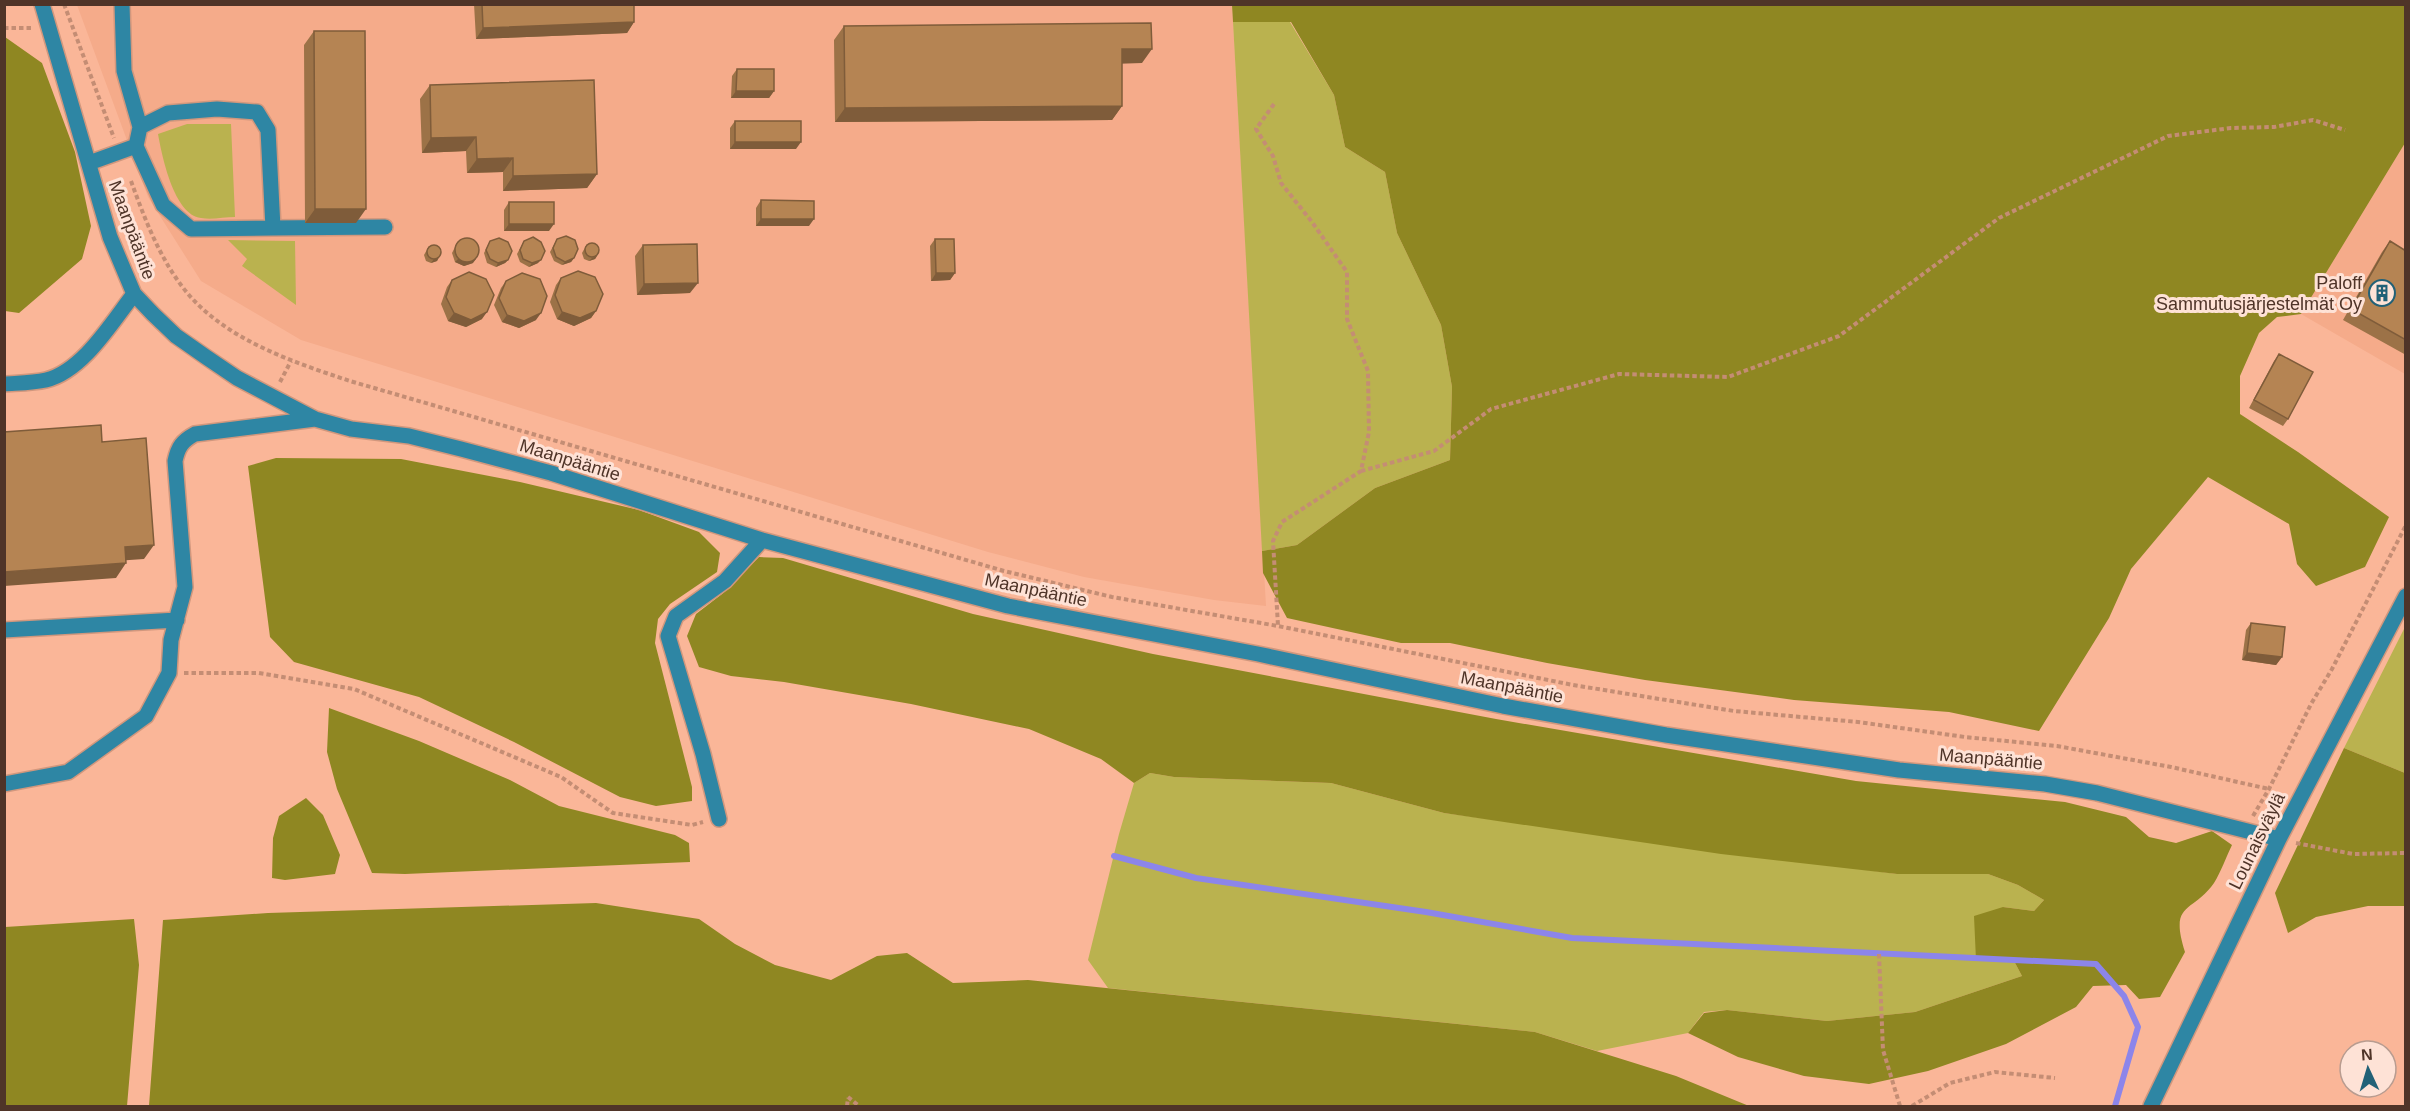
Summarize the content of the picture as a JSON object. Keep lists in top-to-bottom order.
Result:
{
  "streets": {
    "street": ["Maanpääntie", "Lounaisväylä"]
  },
  "crossings": [
    ["Maanpääntie", "Lounaisväylä"]
  ],
  "places": {
    "building": ["Paloff Sammutusjärjestelmät Oy"]
  },
  "north": "top"
}
